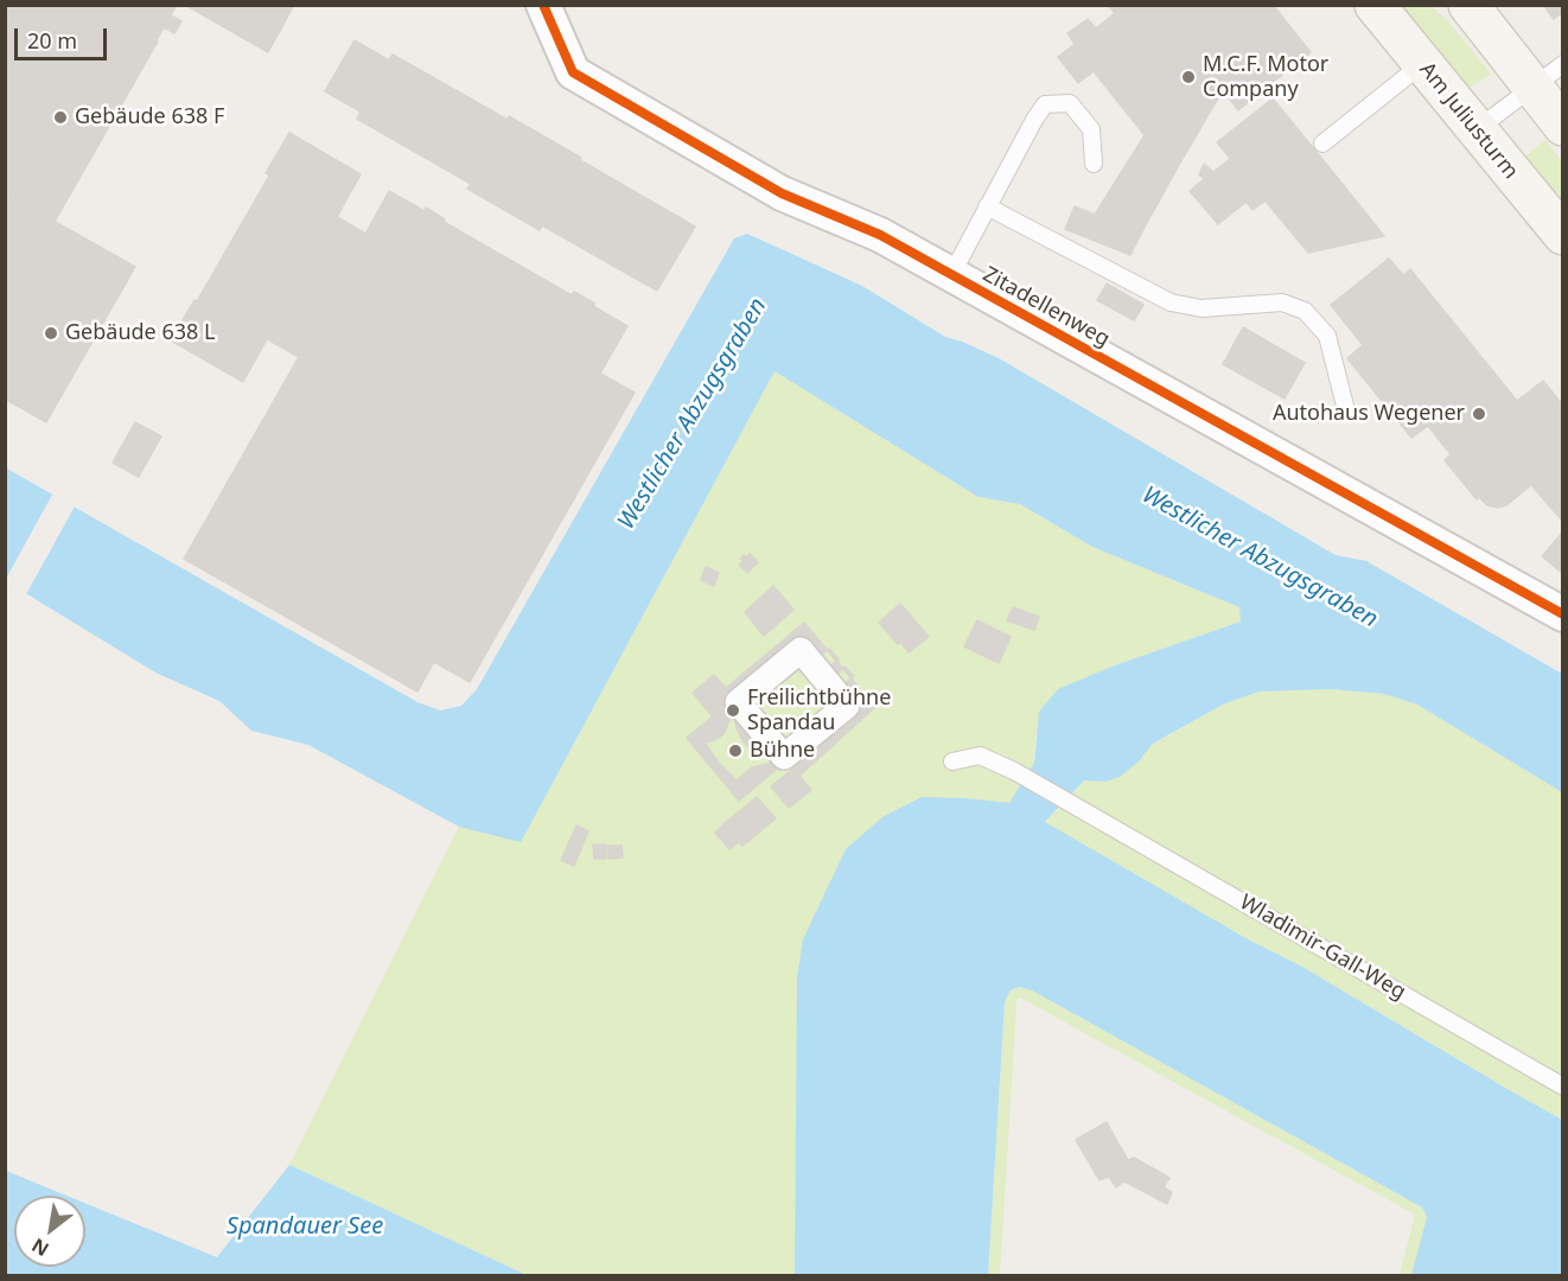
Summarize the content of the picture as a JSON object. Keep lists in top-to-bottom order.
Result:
{
  "streets": {
    "main road": ["Am Juliusturm"],
    "street": ["Zitadellenweg"],
    "lane": ["Wladimir-Gall-Weg"]
  },
  "water": ["Westlicher Abzugsgraben", "Spandauer See"],
  "places": [
    "M.C.F. Motor Company",
    "Gebäude 638 F",
    "Gebäude 638 L",
    "Autohaus Wegener",
    "Freilichtbühne Spandau",
    "Bühne"
  ],
  "scale_bar": "20 m",
  "north": "bottom left"
}
